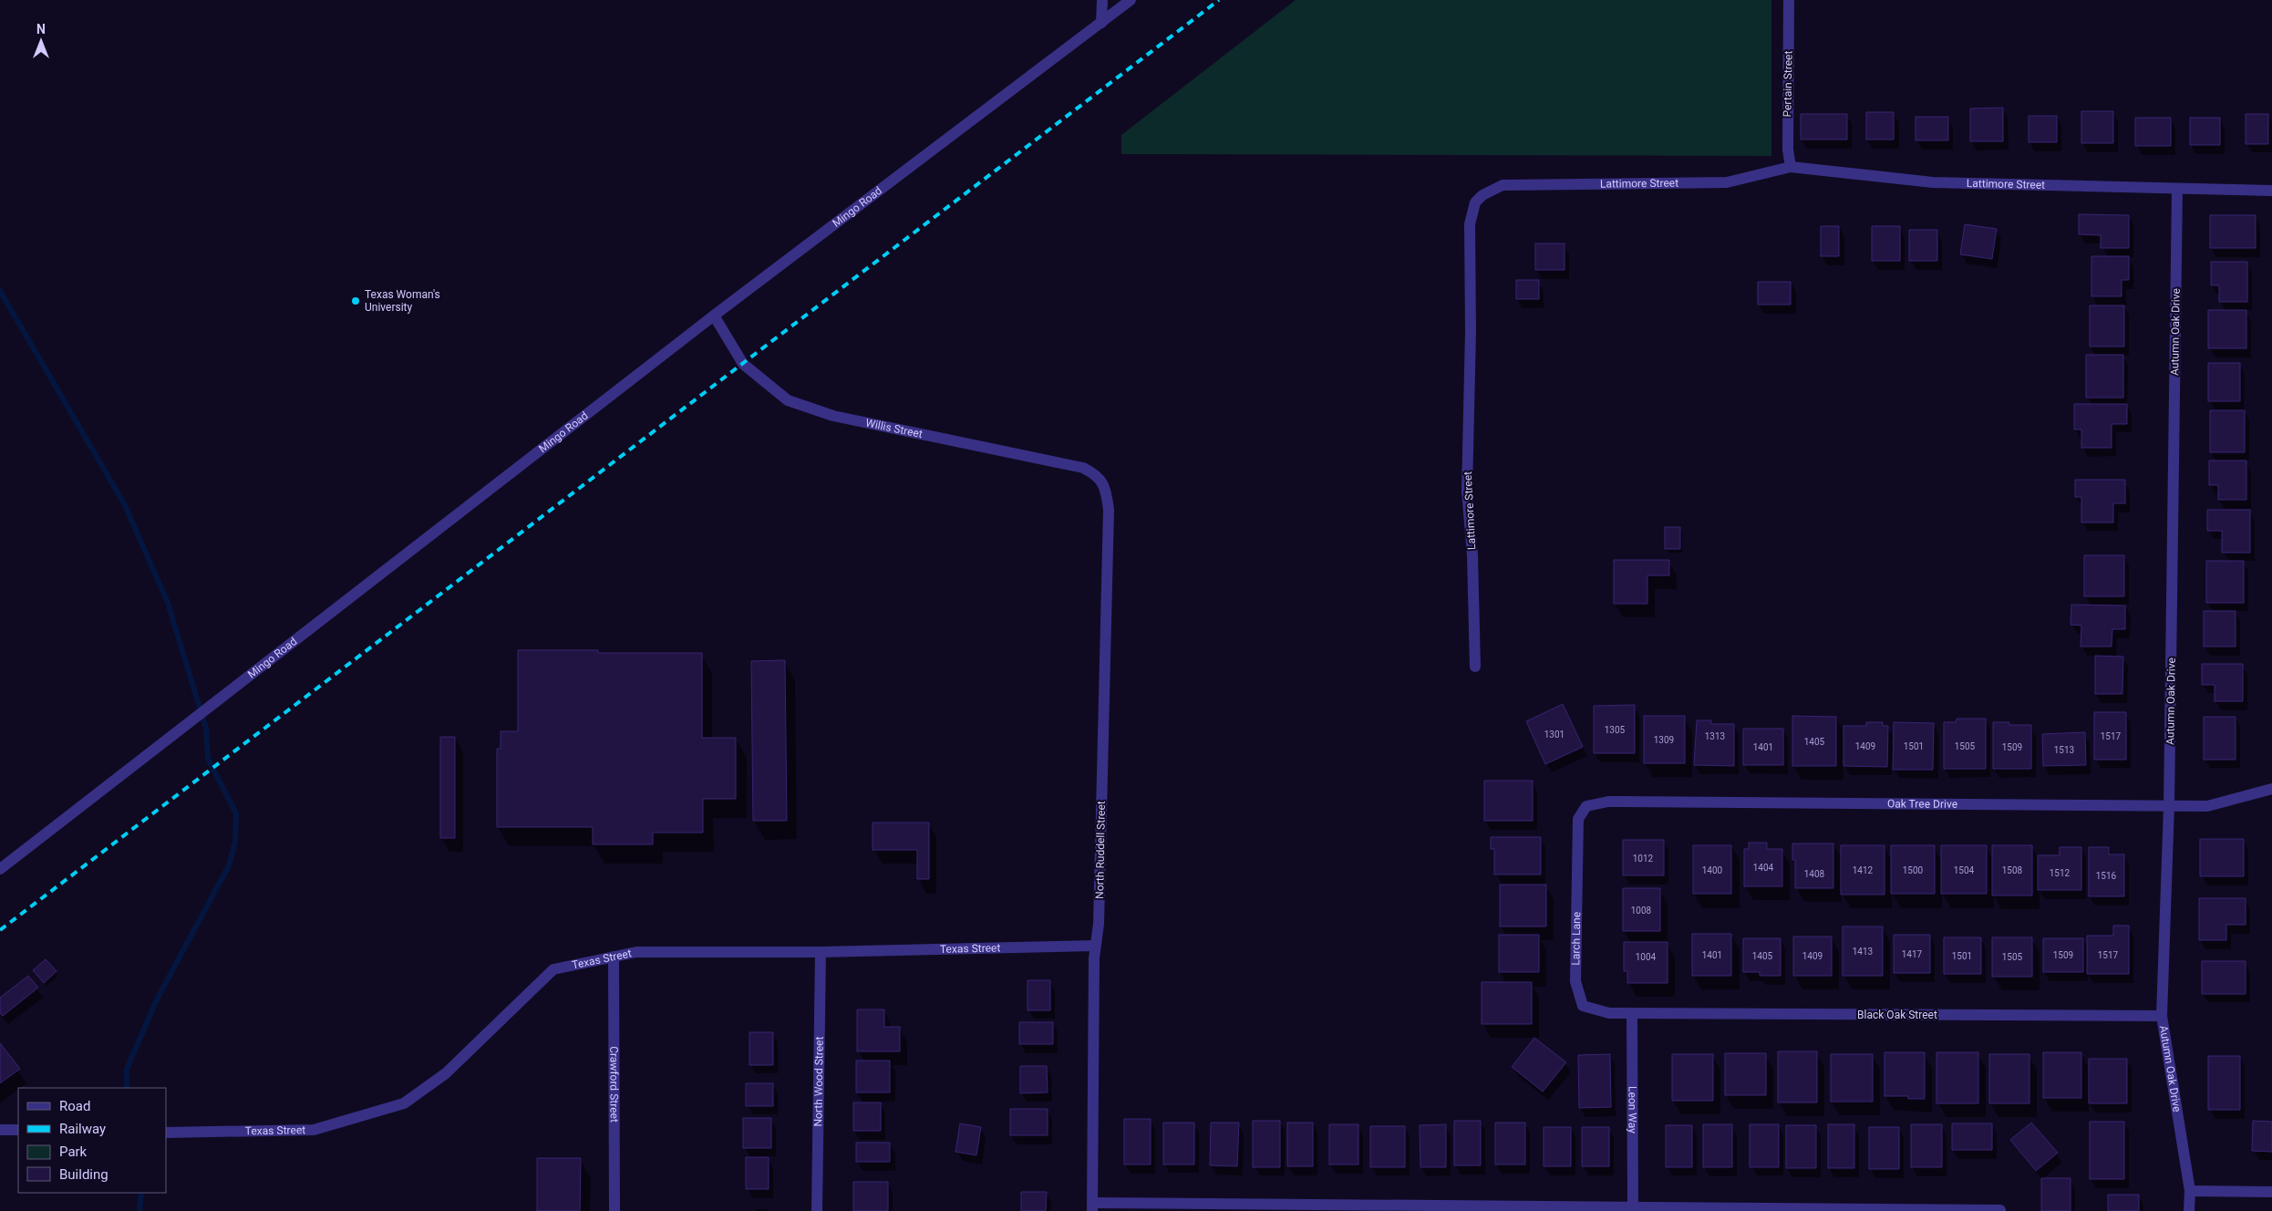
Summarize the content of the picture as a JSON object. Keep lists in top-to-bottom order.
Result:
{
  "streets": {
    "street": [
      "Pertain Street",
      "Lattimore Street",
      "Mingo Road",
      "Autumn Oak Drive",
      "Willis Street",
      "Oak Tree Drive",
      "North Ruddell Street",
      "Larch Lane",
      "Texas Street",
      "Black Oak Street",
      "North Wood Street",
      "Crawford Street",
      "Leon Way"
    ]
  },
  "crossings": [
    ["Pertain Street", "Lattimore Street"],
    ["Lattimore Street", "Autumn Oak Drive"],
    ["Mingo Road", "Willis Street"],
    ["Autumn Oak Drive", "Oak Tree Drive"],
    ["Autumn Oak Drive", "Black Oak Street"],
    ["Willis Street", "North Ruddell Street"],
    ["Oak Tree Drive", "Larch Lane"],
    ["North Ruddell Street", "Texas Street"],
    ["Larch Lane", "Black Oak Street"],
    ["Larch Lane", "Leon Way"],
    ["Texas Street", "North Wood Street"],
    ["Texas Street", "Crawford Street"],
    ["Black Oak Street", "Leon Way"]
  ],
  "places": ["Texas Woman's University"],
  "house_numbers": [
    "1305",
    "1301",
    "1313",
    "1517",
    "1309",
    "1405",
    "1409",
    "1501",
    "1505",
    "1401",
    "1509",
    "1513",
    "1012",
    "1404",
    "1400",
    "1412",
    "1500",
    "1504",
    "1508",
    "1512",
    "1408",
    "1516",
    "1008",
    "1413",
    "1417",
    "1401",
    "1509",
    "1517",
    "1405",
    "1409",
    "1501",
    "1004",
    "1505"
  ],
  "legend": [
    "Road",
    "Railway",
    "Park",
    "Building"
  ],
  "north": "top"
}
